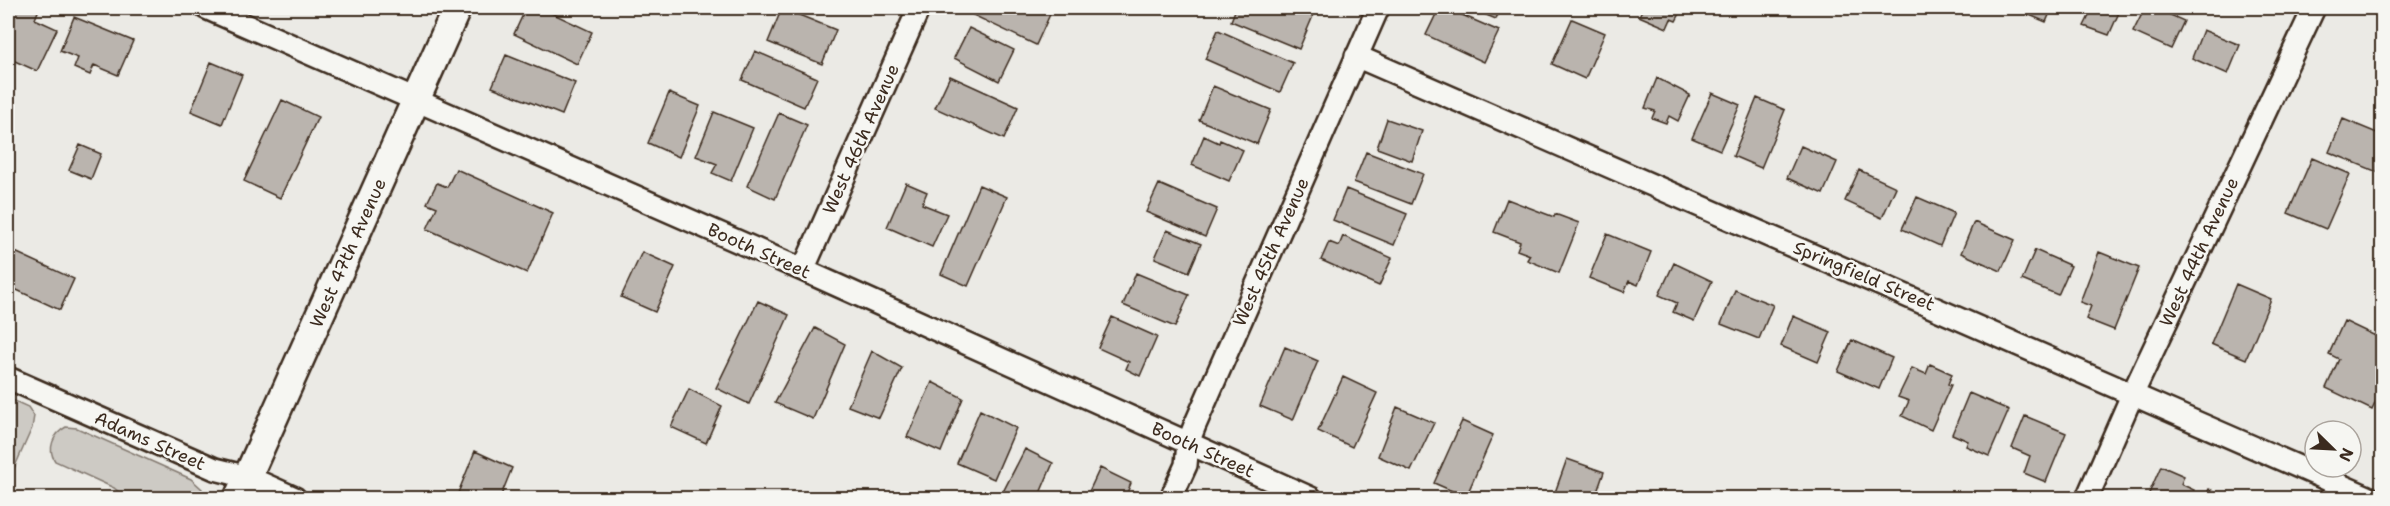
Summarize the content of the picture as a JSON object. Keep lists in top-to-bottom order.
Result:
{
  "streets": {
    "street": [
      "West 46th Avenue",
      "Booth Street",
      "West 45th Avenue",
      "West 44th Avenue",
      "West 47th Avenue",
      "Springfield Street",
      "Adams Street"
    ]
  },
  "crossings": [
    ["West 46th Avenue", "Booth Street"],
    ["Booth Street", "West 45th Avenue"],
    ["Booth Street", "West 47th Avenue"],
    ["West 45th Avenue", "Springfield Street"],
    ["West 44th Avenue", "Springfield Street"],
    ["West 47th Avenue", "Adams Street"]
  ],
  "north": "bottom right"
}
